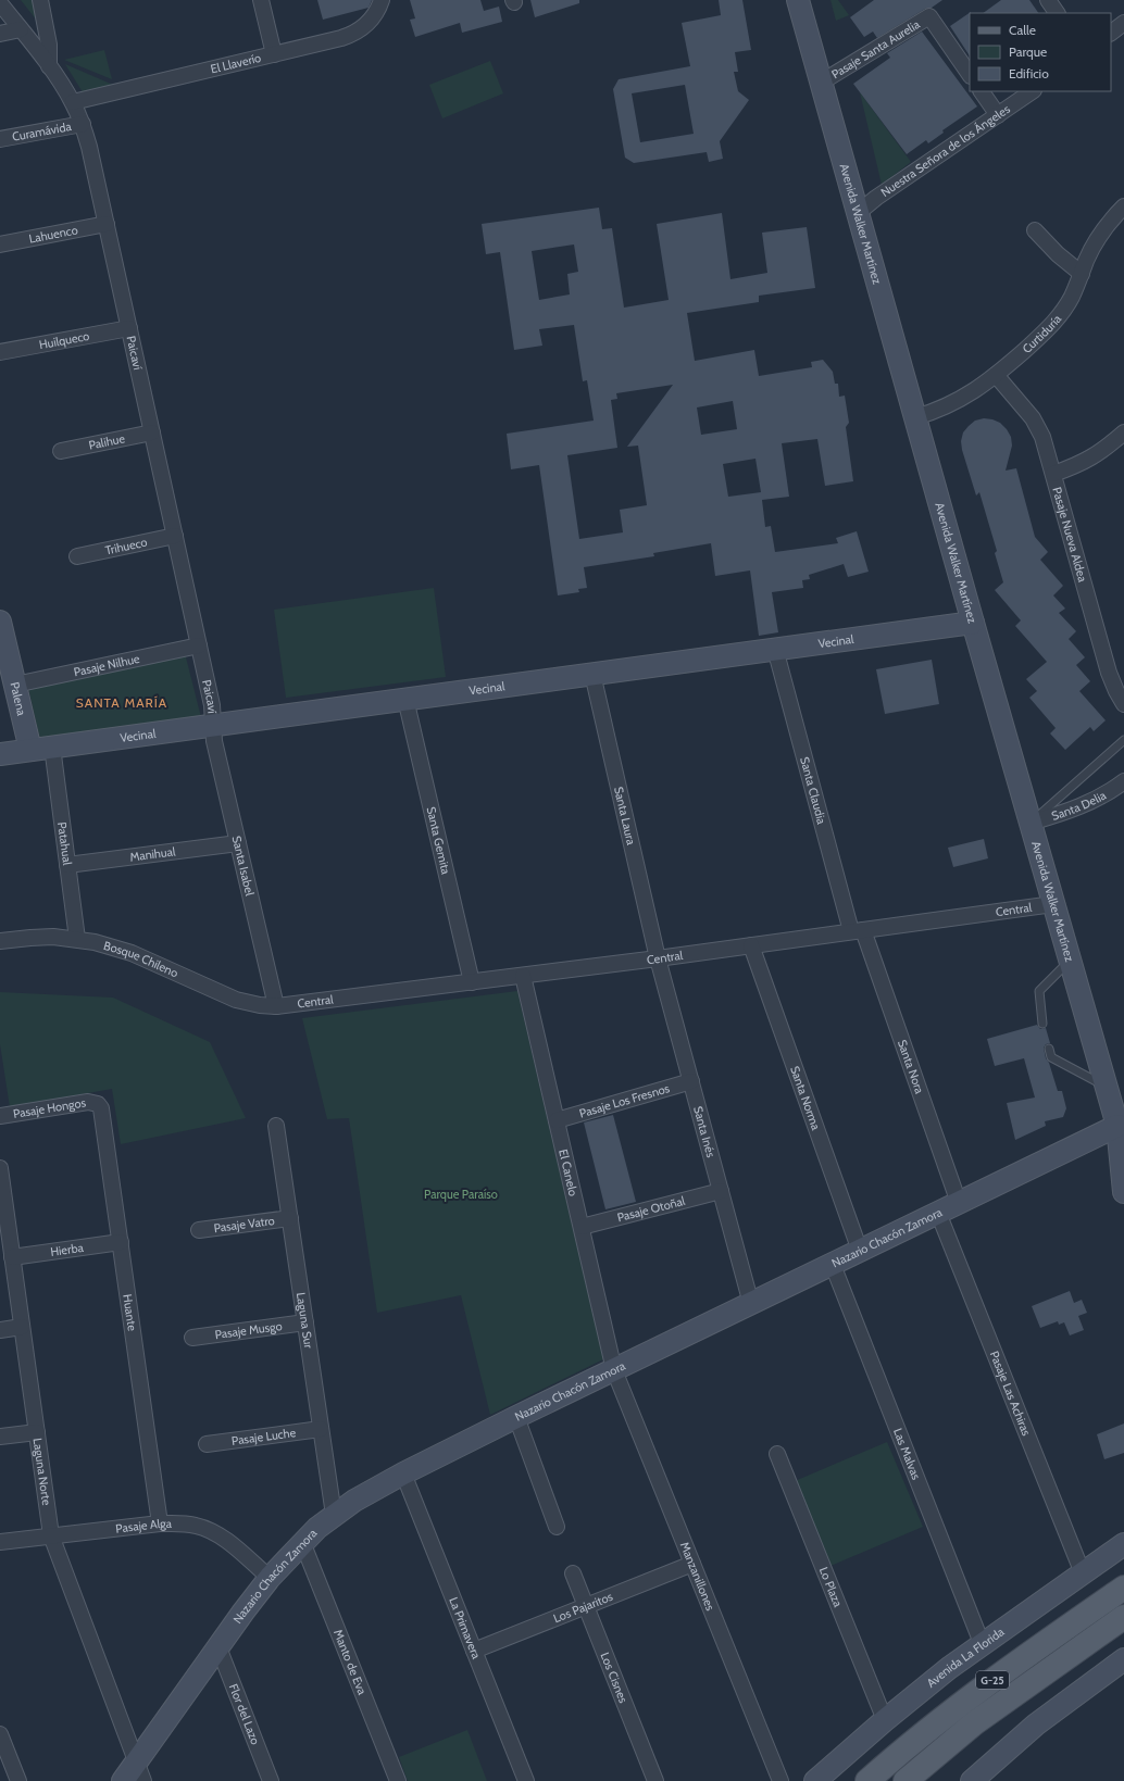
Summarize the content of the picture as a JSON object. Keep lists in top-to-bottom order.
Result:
{
  "streets": {
    "main road": ["G-25"],
    "street": [
      "Pasaje Santa Aurelia",
      "El Llaverío",
      "Curamávida",
      "Nuestra Señora de los Ángeles",
      "Avenida Walker Martínez",
      "Lahuenco",
      "Curtiduría",
      "Huilqueco",
      "Paicaví",
      "Palihue",
      "Pasaje Nueva Aldea",
      "Trihueco",
      "Vecinal",
      "Pasaje Nilhue",
      "Palena",
      "Santa Claudia",
      "Santa Delia",
      "Santa Laura",
      "Santa Gemita",
      "Patahual",
      "Manihual",
      "Santa Isabel",
      "Central",
      "Bosque Chileno",
      "Santa Nora",
      "Santa Norma",
      "Pasaje Los Fresnos",
      "Pasaje Hongos",
      "Santa Inés",
      "El Canelo",
      "Pasaje Otoñal",
      "Pasaje Vatro",
      "Nazario Chacón Zamora",
      "Hierba",
      "Huante",
      "Laguna Sur",
      "Pasaje Musgo",
      "Pasaje Las Achiras",
      "Pasaje Luche",
      "Las Malvas",
      "Laguna Norte",
      "Pasaje Alga",
      "Manzanillones",
      "Lo Plaza",
      "Los Pajaritos",
      "La Primavera",
      "Avenida La Florida",
      "Manto de Eva",
      "Los Cisnes",
      "Flor del Lazo"
    ]
  },
  "crossings": [
    ["Pasaje Santa Aurelia", "Avenida Walker Martínez"],
    ["El Llaverío", "Paicaví"],
    ["Curamávida", "Paicaví"],
    ["Nuestra Señora de los Ángeles", "Avenida Walker Martínez"],
    ["Avenida Walker Martínez", "Curtiduría"],
    ["Avenida Walker Martínez", "Vecinal"],
    ["Avenida Walker Martínez", "Santa Delia"],
    ["Avenida Walker Martínez", "Central"],
    ["Avenida Walker Martínez", "Nazario Chacón Zamora"],
    ["Lahuenco", "Paicaví"],
    ["Curtiduría", "Pasaje Nueva Aldea"],
    ["Huilqueco", "Paicaví"],
    ["Paicaví", "Palihue"],
    ["Paicaví", "Trihueco"],
    ["Paicaví", "Vecinal"],
    ["Paicaví", "Pasaje Nilhue"],
    ["Paicaví", "Santa Isabel"],
    ["Vecinal", "Palena"],
    ["Vecinal", "Santa Claudia"],
    ["Vecinal", "Santa Laura"],
    ["Vecinal", "Santa Gemita"],
    ["Vecinal", "Patahual"],
    ["Vecinal", "Santa Isabel"],
    ["Pasaje Nilhue", "Palena"],
    ["Santa Claudia", "Central"],
    ["Santa Claudia", "Santa Nora"],
    ["Santa Laura", "Central"],
    ["Santa Laura", "Santa Inés"],
    ["Santa Gemita", "Central"],
    ["Patahual", "Manihual"],
    ["Patahual", "Bosque Chileno"],
    ["Manihual", "Santa Isabel"],
    ["Santa Isabel", "Central"],
    ["Santa Isabel", "Bosque Chileno"],
    ["Central", "Bosque Chileno"],
    ["Central", "Santa Nora"],
    ["Central", "Santa Norma"],
    ["Central", "Santa Inés"],
    ["Central", "El Canelo"],
    ["Santa Nora", "Nazario Chacón Zamora"],
    ["Santa Norma", "Nazario Chacón Zamora"],
    ["Pasaje Los Fresnos", "Santa Inés"],
    ["Pasaje Los Fresnos", "El Canelo"],
    ["Pasaje Hongos", "Huante"],
    ["Santa Inés", "Pasaje Otoñal"],
    ["Santa Inés", "Nazario Chacón Zamora"],
    ["El Canelo", "Pasaje Otoñal"],
    ["El Canelo", "Nazario Chacón Zamora"],
    ["El Canelo", "Manzanillones"],
    ["Pasaje Vatro", "Laguna Sur"],
    ["Nazario Chacón Zamora", "Laguna Sur"],
    ["Nazario Chacón Zamora", "Pasaje Las Achiras"],
    ["Nazario Chacón Zamora", "Las Malvas"],
    ["Nazario Chacón Zamora", "Laguna Norte"],
    ["Nazario Chacón Zamora", "Pasaje Alga"],
    ["Nazario Chacón Zamora", "Manzanillones"],
    ["Nazario Chacón Zamora", "La Primavera"],
    ["Nazario Chacón Zamora", "Manto de Eva"],
    ["Nazario Chacón Zamora", "Flor del Lazo"],
    ["Hierba", "Huante"],
    ["Hierba", "Laguna Norte"],
    ["Huante", "Pasaje Alga"],
    ["Laguna Sur", "Pasaje Musgo"],
    ["Laguna Sur", "Pasaje Luche"],
    ["Pasaje Las Achiras", "Avenida La Florida"],
    ["Las Malvas", "Avenida La Florida"],
    ["Laguna Norte", "Pasaje Alga"],
    ["Manzanillones", "Los Pajaritos"],
    ["Lo Plaza", "Avenida La Florida"],
    ["Los Pajaritos", "La Primavera"],
    ["Los Pajaritos", "Los Cisnes"]
  ],
  "districts": ["SANTA MARÍA"],
  "parks": ["Parque Paraíso"],
  "legend": ["Calle", "Parque", "Edificio"]
}
